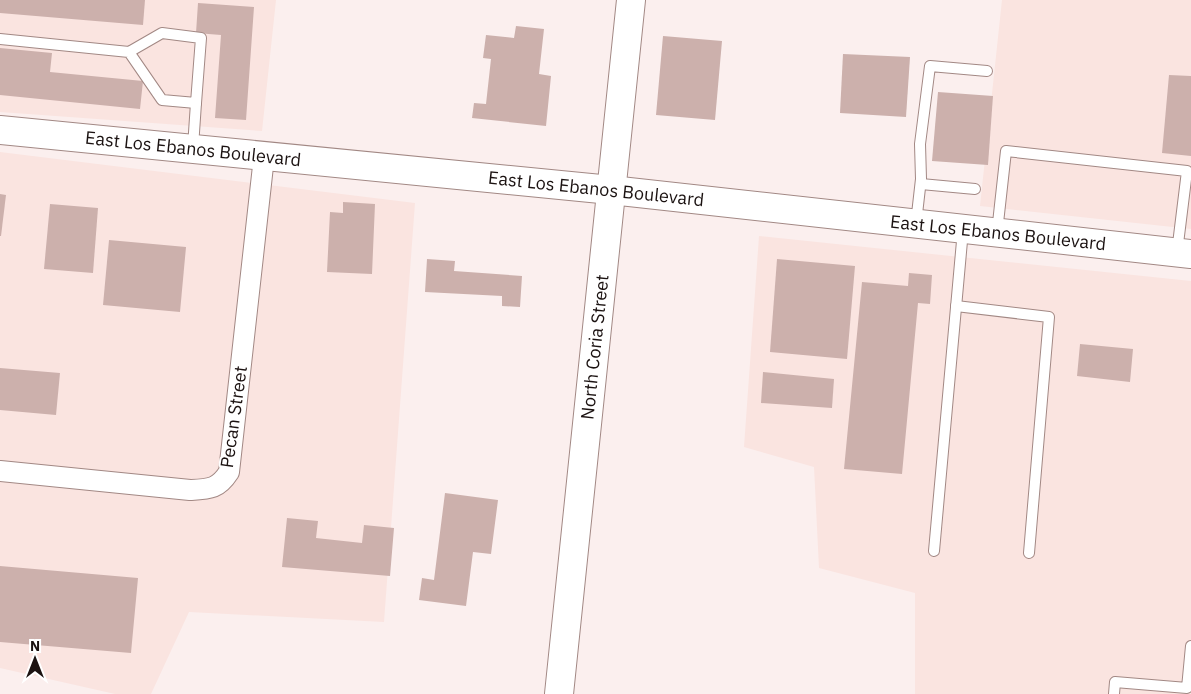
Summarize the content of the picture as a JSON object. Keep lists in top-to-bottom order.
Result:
{
  "streets": {
    "street": ["East Los Ebanos Boulevard", "North Coria Street", "Pecan Street"]
  },
  "crossings": [
    ["East Los Ebanos Boulevard", "North Coria Street"],
    ["East Los Ebanos Boulevard", "Pecan Street"]
  ],
  "north": "top"
}
